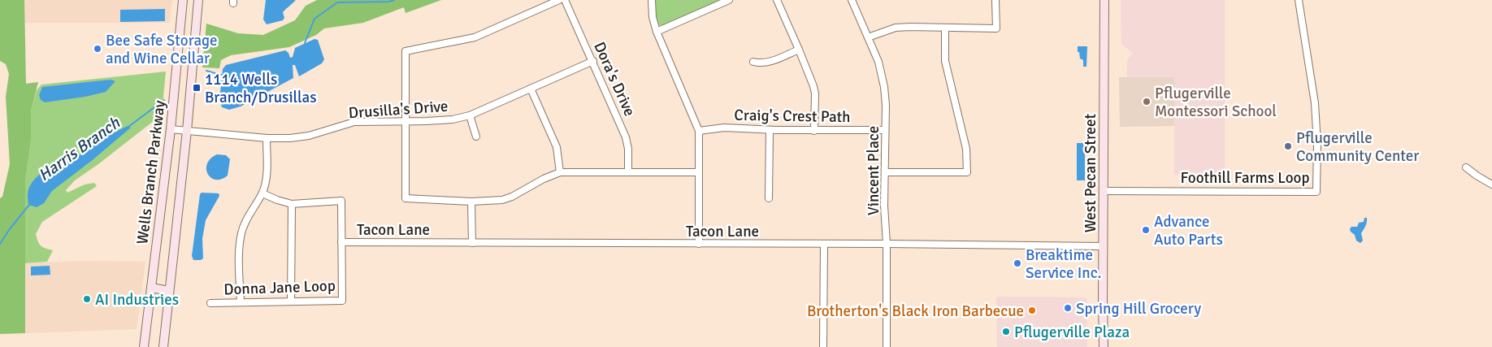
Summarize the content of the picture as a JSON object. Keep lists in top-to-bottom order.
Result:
{
  "streets": {
    "main road": ["Wells Branch Parkway", "West Pecan Street"],
    "street": [
      "Dora's Drive",
      "Drusilla's Drive",
      "Craig's Crest Path",
      "Vincent Place",
      "Foothill Farms Loop",
      "Tacon Lane",
      "Donna Jane Loop"
    ]
  },
  "crossings": [
    ["Dora's Drive", "Drusilla's Drive"],
    ["Drusilla's Drive", "Wells Branch Parkway"],
    ["Craig's Crest Path", "Vincent Place"],
    ["Vincent Place", "Tacon Lane"],
    ["West Pecan Street", "Foothill Farms Loop"],
    ["West Pecan Street", "Tacon Lane"],
    ["Tacon Lane", "Donna Jane Loop"]
  ],
  "water": ["Harris Branch"],
  "places": {
    "other": [
      "Bee Safe Storage and Wine Cellar",
      "Pflugerville Montessori School",
      "Pflugerville Community Center",
      "Advance Auto Parts",
      "Breaktime Service Inc.",
      "AI Industries",
      "Spring Hill Grocery",
      "Brotherton's Black Iron Barbecue",
      "Pflugerville Plaza"
    ],
    "transit": ["1114 Wells Branch/Drusillas"]
  }
}
